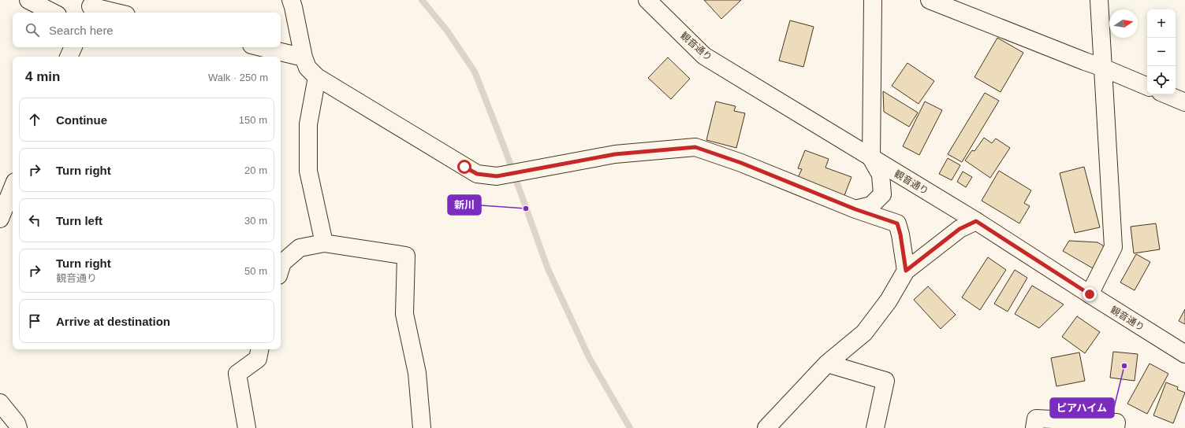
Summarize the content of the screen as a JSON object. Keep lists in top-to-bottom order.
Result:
{
  "streets": {
    "street": ["観音通り"]
  },
  "places": ["新川", "ピアハイム"],
  "north": "right",
  "page": {
    "map_buttons": ["+", "−"],
    "search": "Search here",
    "heading": ["4 min", "Walk · 250 m"],
    "list": [
      ["Continue", "150 m"],
      ["Turn right", "20 m"],
      ["Turn left", "30 m"],
      ["Turn right", "観音通り", "50 m"],
      "Arrive at destination"
    ]
  }
}
